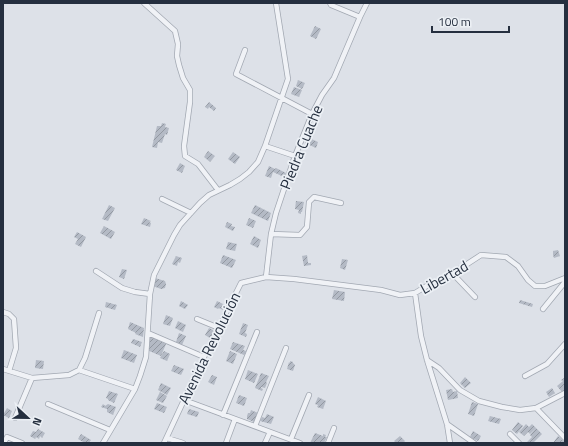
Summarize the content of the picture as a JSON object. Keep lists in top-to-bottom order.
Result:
{
  "streets": {
    "street": ["Piedra Cuache", "Libertad", "Avenida Revolución"]
  },
  "crossings": [
    ["Piedra Cuache", "Avenida Revolución"],
    ["Libertad", "Avenida Revolución"]
  ],
  "scale_bar": "100 m",
  "north": "right"
}
